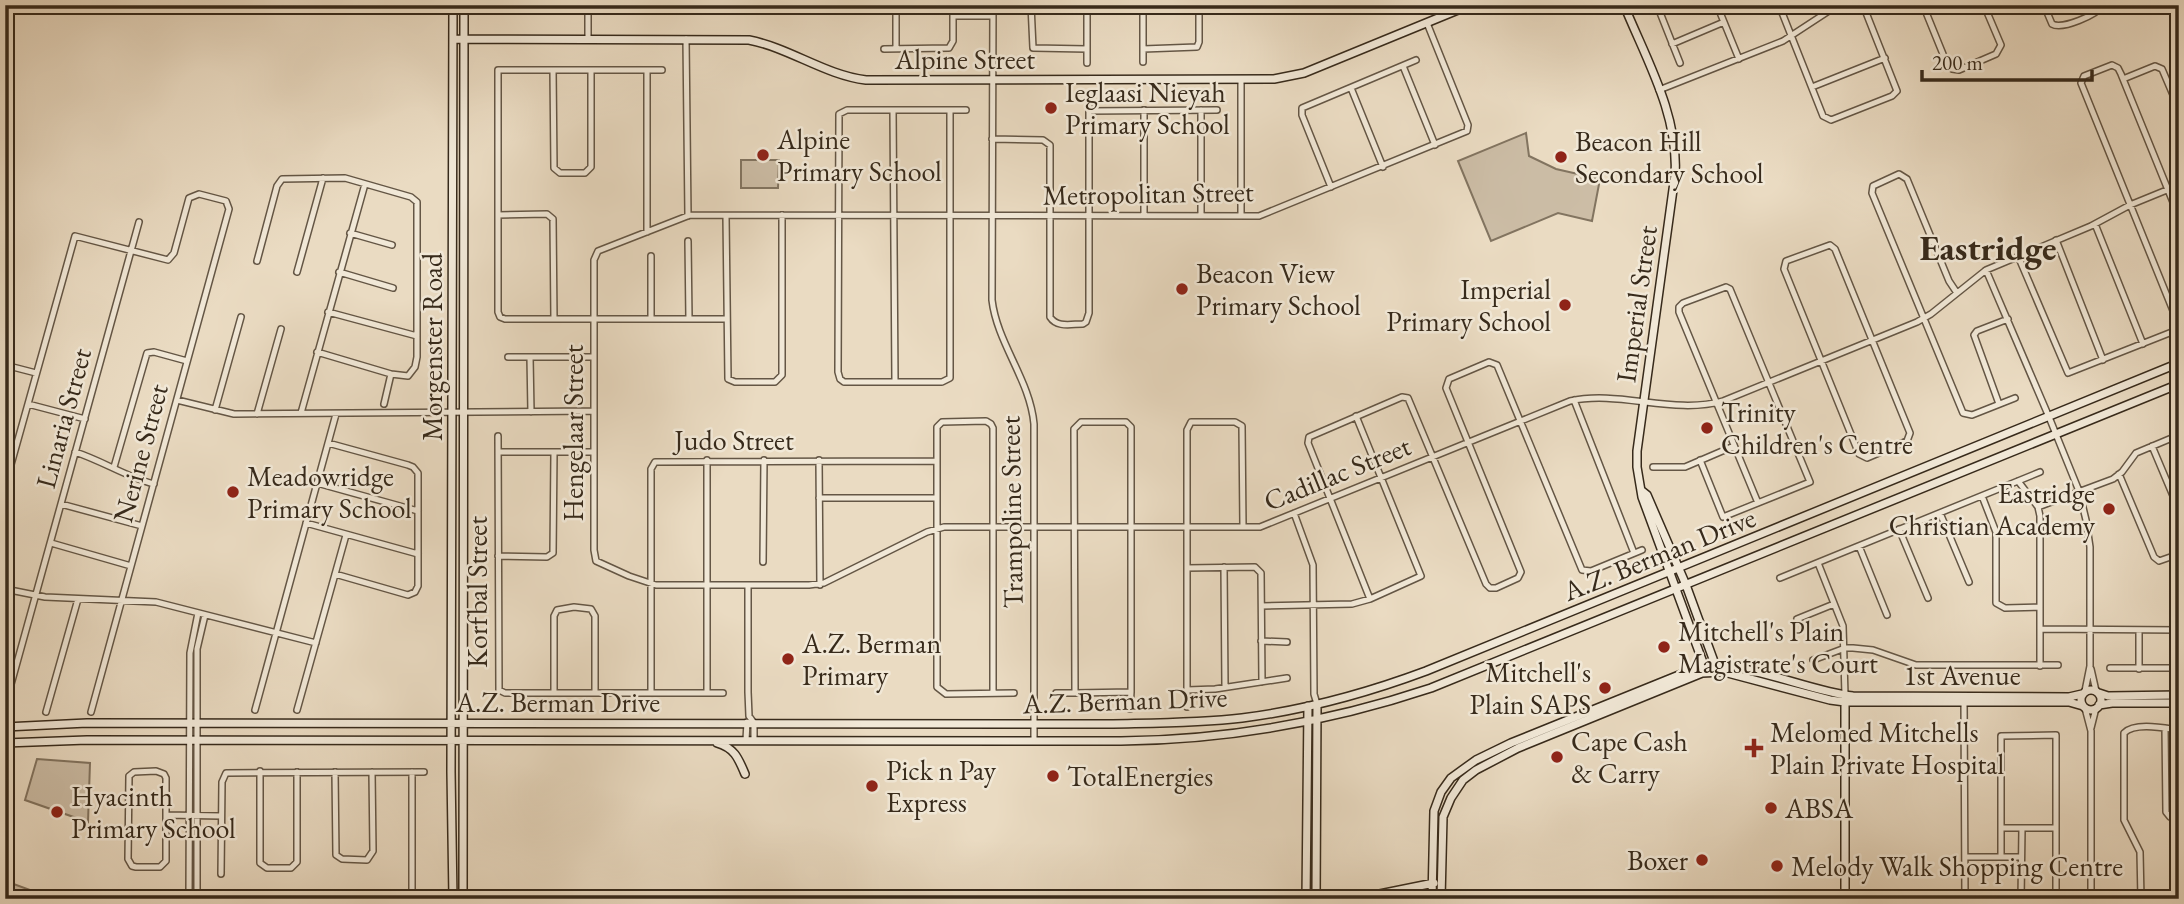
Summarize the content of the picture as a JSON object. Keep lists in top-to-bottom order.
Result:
{
  "streets": {
    "main road": [
      "Alpine Street",
      "Imperial Street",
      "Morgenster Road",
      "A.Z. Berman Drive",
      "1st Avenue"
    ],
    "street": [
      "Metropolitan Street",
      "Linaria Street",
      "Hengelaar Street",
      "Judo Street",
      "Nerine Street",
      "Cadillac Street",
      "Trampoline Street",
      "Korfbal Street"
    ]
  },
  "crossings": [
    ["Alpine Street", "Metropolitan Street"],
    ["Alpine Street", "Morgenster Road"],
    ["Alpine Street", "Trampoline Street"],
    ["Metropolitan Street", "Hengelaar Street"],
    ["Metropolitan Street", "Trampoline Street"],
    ["Imperial Street", "Cadillac Street"],
    ["Imperial Street", "A.Z. Berman Drive"],
    ["Imperial Street", "1st Avenue"],
    ["Morgenster Road", "A.Z. Berman Drive"],
    ["Linaria Street", "Nerine Street"],
    ["Hengelaar Street", "Judo Street"],
    ["Hengelaar Street", "Cadillac Street"],
    ["Hengelaar Street", "Trampoline Street"],
    ["Cadillac Street", "Trampoline Street"],
    ["Trampoline Street", "A.Z. Berman Drive"]
  ],
  "districts": ["Eastridge"],
  "places": {
    "other": [
      "Ieglaasi Nieyah Primary School",
      "Alpine Primary School",
      "Beacon Hill Secondary School",
      "Beacon View Primary School",
      "Imperial Primary School",
      "Trinity Children's Centre",
      "Meadowridge Primary School",
      "Eastridge Christian Academy",
      "Mitchell's Plain Magistrate's Court",
      "A.Z. Berman Primary",
      "Mitchell's Plain SAPS",
      "Cape Cash & Carry",
      "TotalEnergies",
      "Pick n Pay Express",
      "ABSA",
      "Hyacinth Primary School",
      "Boxer",
      "Melody Walk Shopping Centre"
    ],
    "health": ["Melomed Mitchells Plain Private Hospital"]
  },
  "scale_bar": "200 m"
}
